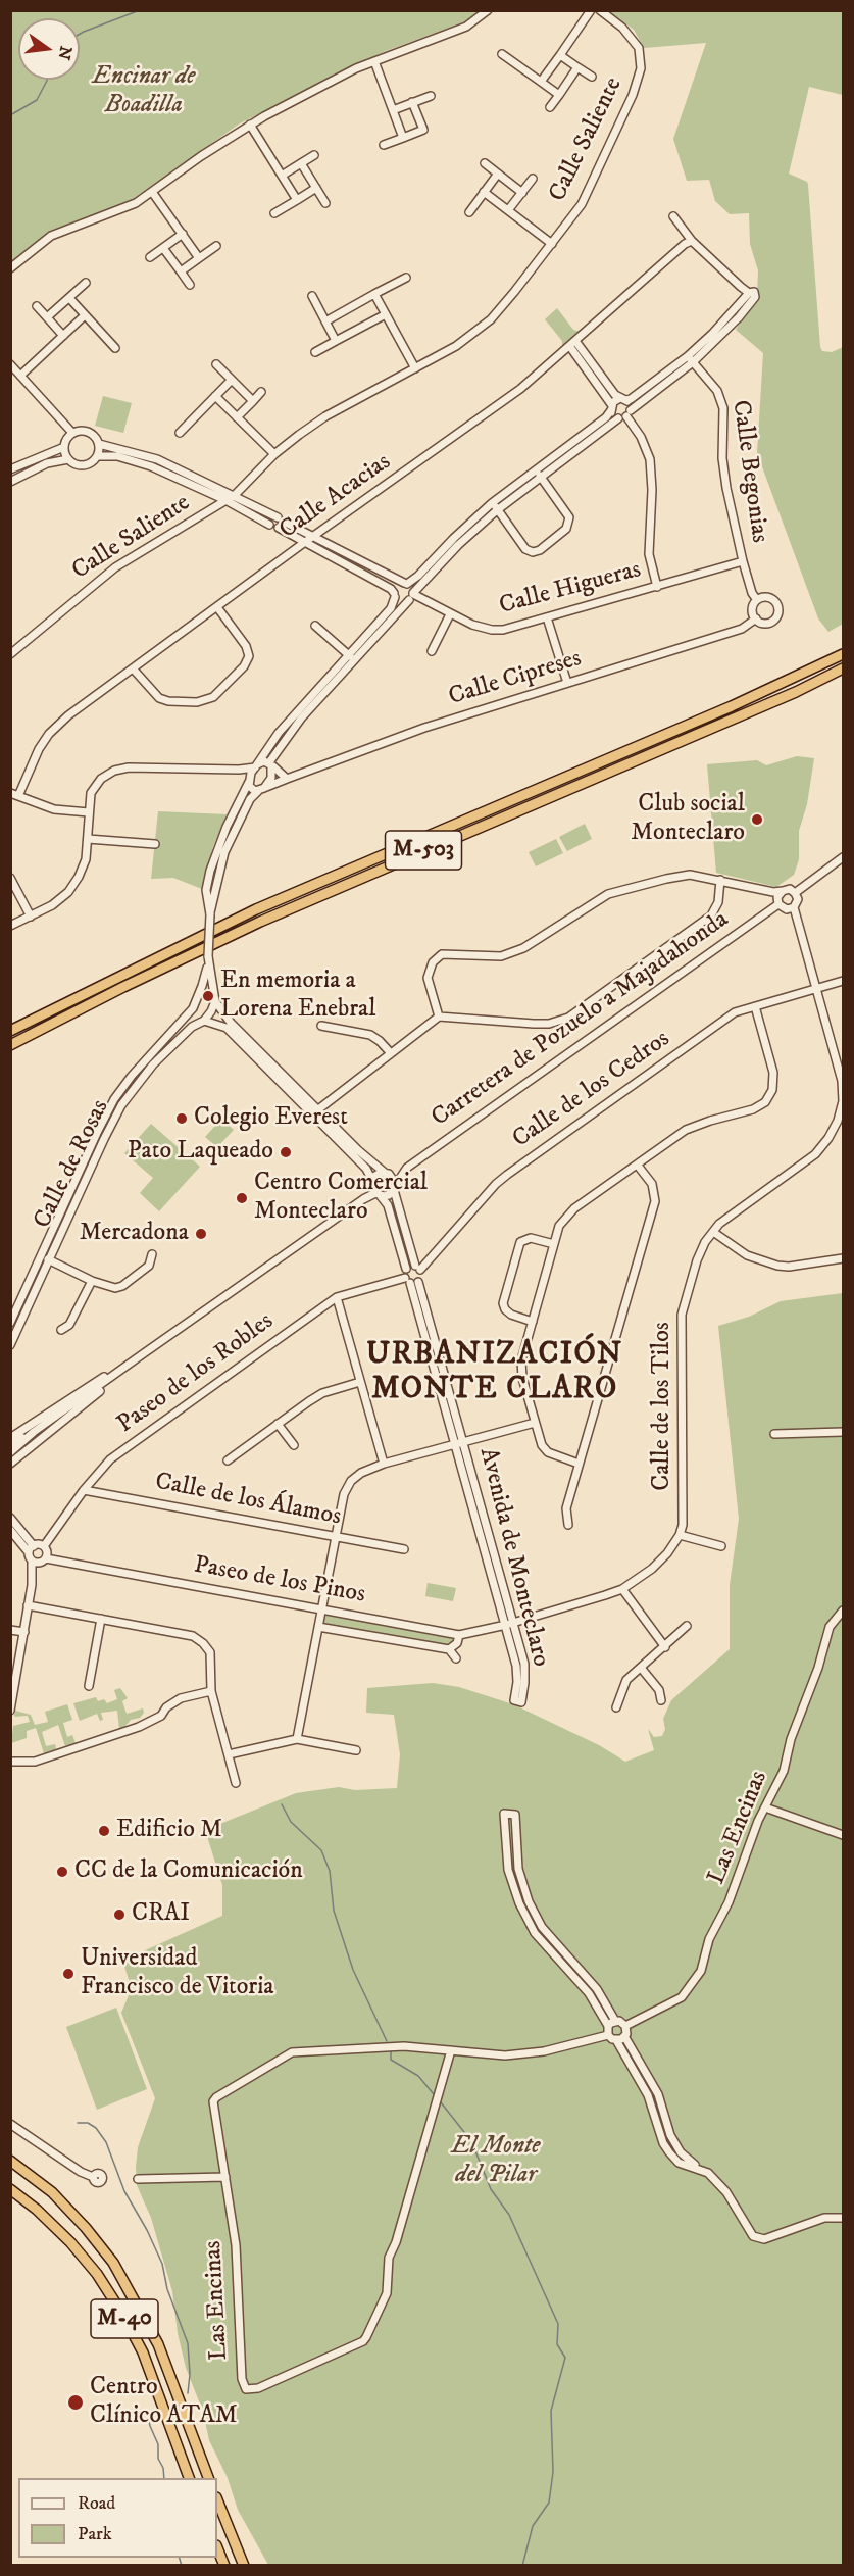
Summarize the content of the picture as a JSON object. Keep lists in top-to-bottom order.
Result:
{
  "streets": {
    "highway": ["M-503", "M-40"],
    "street": [
      "Calle Saliente",
      "Calle Begonias",
      "Calle Acacias",
      "Calle Higueras",
      "Calle Cipreses",
      "Carretera de Pozuelo a Majadahonda",
      "Calle de los Cedros",
      "Calle de Rosas",
      "Paseo de los Robles",
      "Calle de los Tilos",
      "Calle de los Álamos",
      "Avenida de Monteclaro",
      "Paseo de los Pinos",
      "Las Encinas"
    ]
  },
  "crossings": [
    ["Calle Begonias", "Calle Higueras"],
    ["Calle Begonias", "Calle Cipreses"],
    ["Carretera de Pozuelo a Majadahonda", "Calle de los Tilos"],
    ["Calle de los Cedros", "Calle de los Tilos"],
    ["Paseo de los Robles", "Calle de los Álamos"],
    ["Paseo de los Robles", "Avenida de Monteclaro"],
    ["Calle de los Tilos", "Avenida de Monteclaro"],
    ["Calle de los Tilos", "Paseo de los Pinos"],
    ["Avenida de Monteclaro", "Paseo de los Pinos"]
  ],
  "districts": ["URBANIZACIÓN MONTE CLARO"],
  "parks": ["Encinar de Boadilla", "El Monte del Pilar"],
  "places": [
    "Club social Monteclaro",
    "En memoria a Lorena Enebral",
    "Colegio Everest",
    "Pato Laqueado",
    "Centro Comercial Monteclaro",
    "Mercadona",
    "Edificio M",
    "CC de la Comunicación",
    "CRAI",
    "Universidad Francisco de Vitoria",
    "Centro Clínico ATAM"
  ],
  "legend": ["Road", "Park"],
  "north": "right"
}
